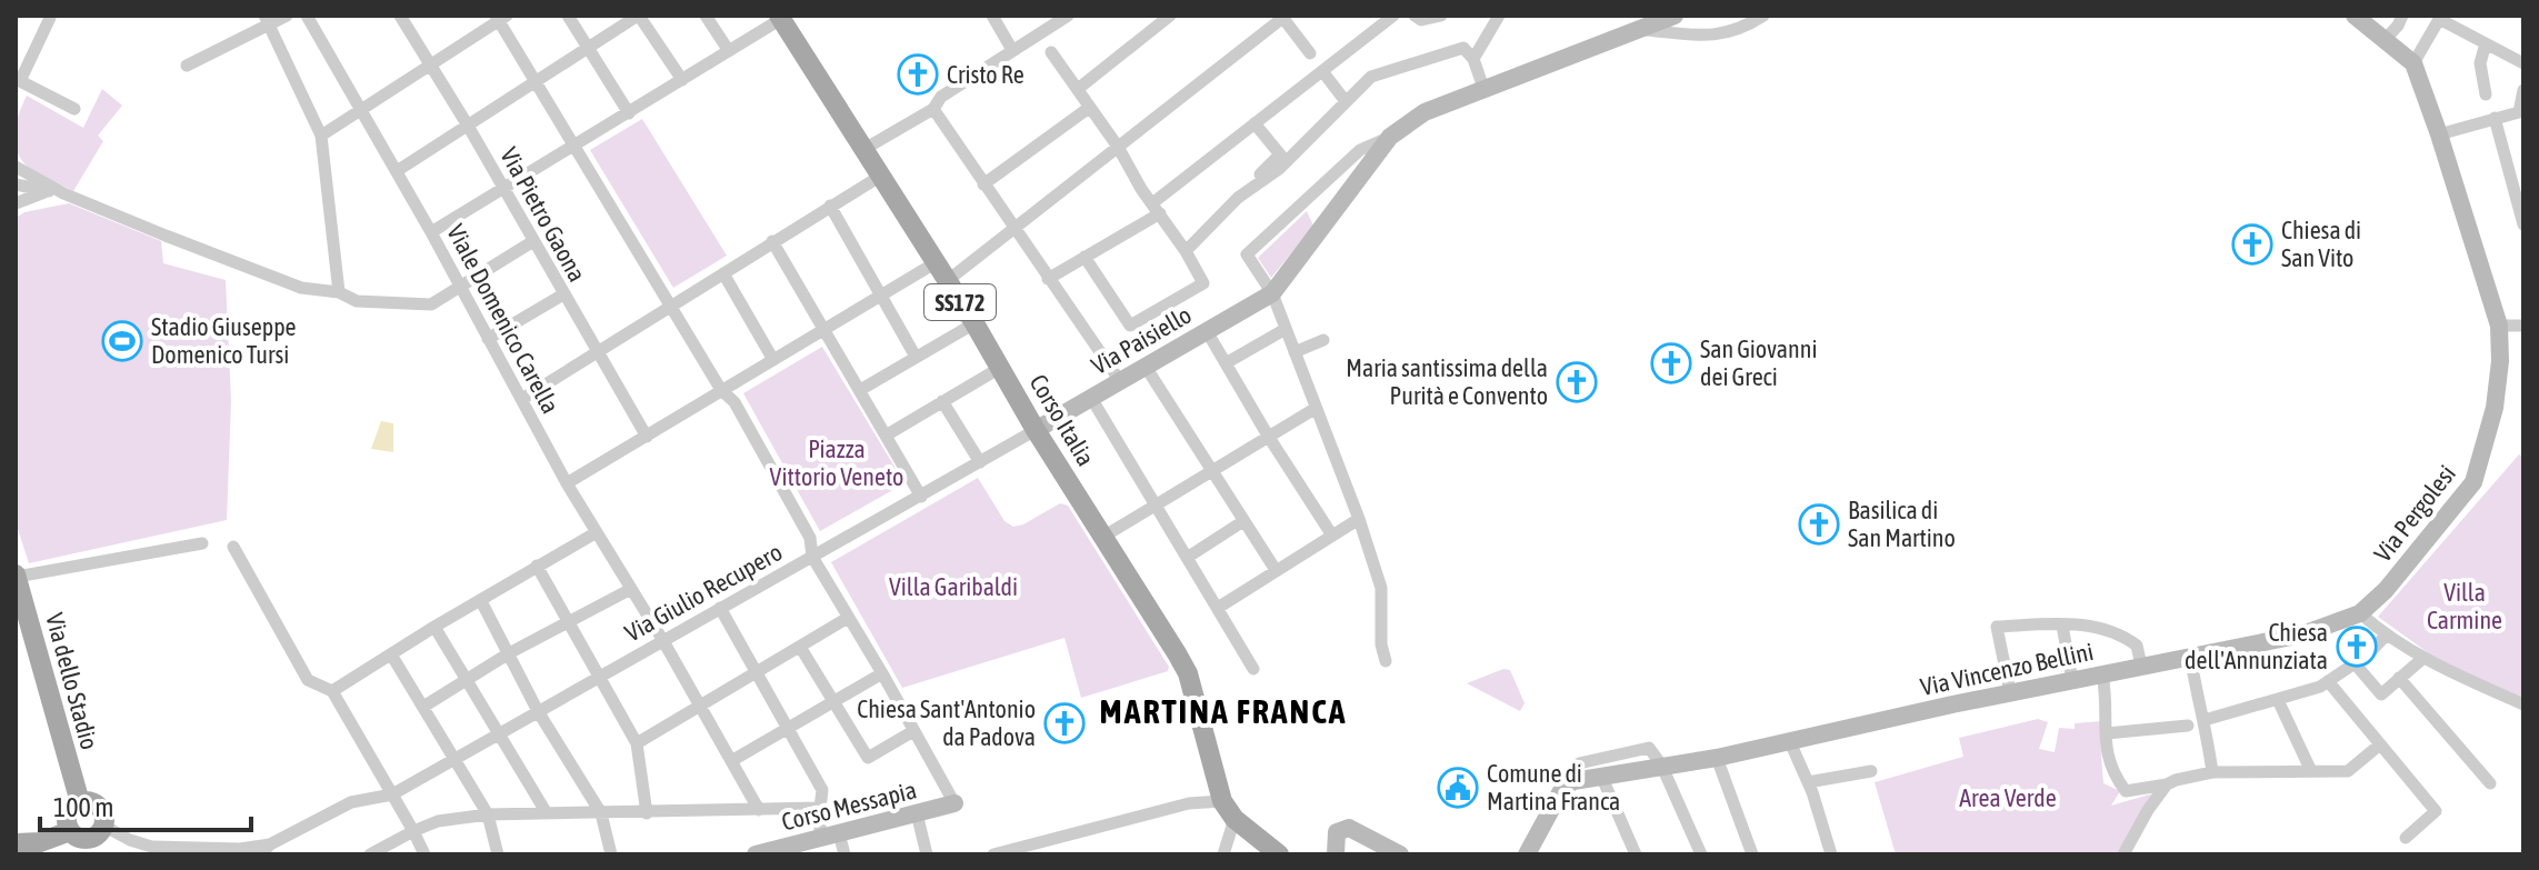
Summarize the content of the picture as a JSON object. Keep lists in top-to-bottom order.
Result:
{
  "streets": {
    "main road": ["SS172", "Corso Italia", "Via dello Stadio"],
    "street": [
      "Via Pietro Gaona",
      "Viale Domenico Carella",
      "Via Paisiello",
      "Via Pergolesi",
      "Via Giulio Recupero",
      "Via Vincenzo Bellini",
      "Corso Messapia"
    ]
  },
  "crossings": [
    ["Viale Domenico Carella", "Via Giulio Recupero"],
    ["Via Paisiello", "Corso Italia"],
    ["Via Paisiello", "Via Giulio Recupero"],
    ["Corso Italia", "Via Giulio Recupero"],
    ["Via Pergolesi", "Via Vincenzo Bellini"]
  ],
  "districts": ["MARTINA FRANCA"],
  "parks": [
    "Piazza Vittorio Veneto",
    "Villa Garibaldi",
    "Villa Carmine",
    "Area Verde"
  ],
  "places": {
    "church": [
      "Cristo Re",
      "Chiesa di San Vito",
      "San Giovanni dei Greci",
      "Maria santissima della Purità e Convento",
      "Basilica di San Martino",
      "Chiesa dell'Annunziata",
      "Chiesa Sant'Antonio da Padova"
    ],
    "sports": ["Stadio Giuseppe Domenico Tursi"],
    "public building": ["Comune di Martina Franca"]
  },
  "scale_bar": "100 m"
}
